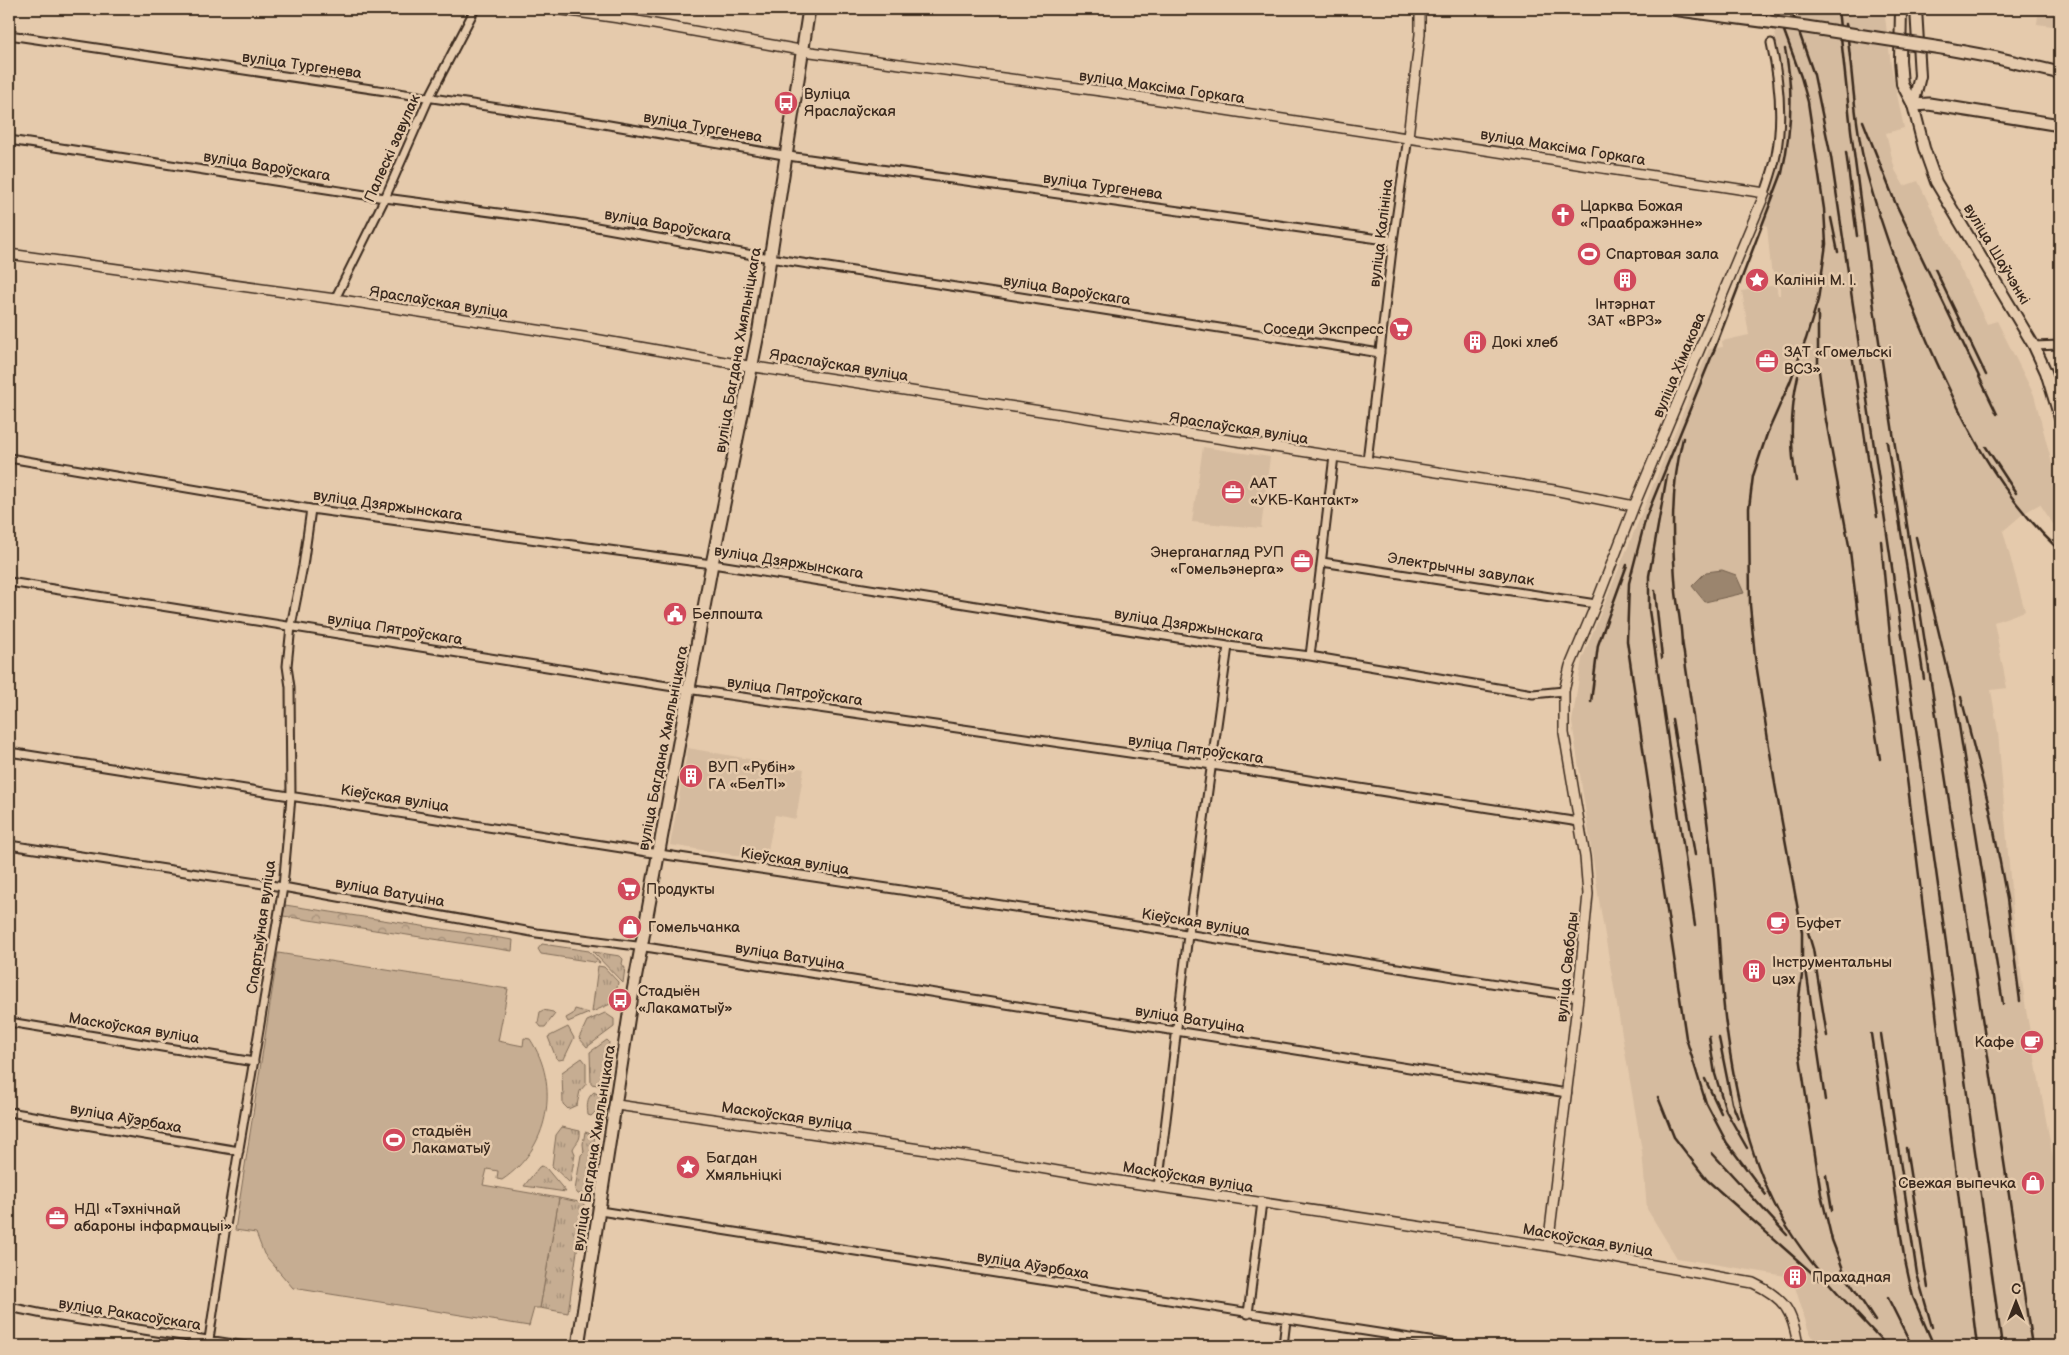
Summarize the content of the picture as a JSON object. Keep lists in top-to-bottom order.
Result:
{
  "streets": {
    "main road": ["вуліца Шаўчэнкі", "вуліца Багдана Хмяльніцкага"],
    "street": [
      "вуліца Тургенева",
      "вуліца Максіма Горкага",
      "Палескі завулак",
      "вуліца Вароўскага",
      "вуліца Калініна",
      "Яраслаўская вуліца",
      "вуліца Хімакова",
      "вуліца Дзяржынскага",
      "Электрычны завулак",
      "вуліца Пятроўскага",
      "Кіеўская вуліца",
      "вуліца Ватуціна",
      "Спартыўная вуліца",
      "вуліца Свабоды",
      "Маскоўская вуліца",
      "вуліца Аўэрбаха",
      "вуліца Ракасоўскага"
    ]
  },
  "crossings": [
    ["вуліца Тургенева", "Палескі завулак"],
    ["вуліца Тургенева", "вуліца Калініна"],
    ["вуліца Тургенева", "вуліца Багдана Хмяльніцкага"],
    ["вуліца Максіма Горкага", "вуліца Калініна"],
    ["вуліца Максіма Горкага", "вуліца Багдана Хмяльніцкага"],
    ["вуліца Максіма Горкага", "вуліца Хімакова"],
    ["Палескі завулак", "вуліца Вароўскага"],
    ["Палескі завулак", "Яраслаўская вуліца"],
    ["вуліца Вароўскага", "вуліца Калініна"],
    ["вуліца Вароўскага", "вуліца Багдана Хмяльніцкага"],
    ["вуліца Калініна", "Яраслаўская вуліца"],
    ["Яраслаўская вуліца", "вуліца Багдана Хмяльніцкага"],
    ["Яраслаўская вуліца", "вуліца Хімакова"],
    ["вуліца Багдана Хмяльніцкага", "вуліца Дзяржынскага"],
    ["вуліца Багдана Хмяльніцкага", "вуліца Пятроўскага"],
    ["вуліца Багдана Хмяльніцкага", "Кіеўская вуліца"],
    ["вуліца Багдана Хмяльніцкага", "вуліца Ватуціна"],
    ["вуліца Багдана Хмяльніцкага", "Маскоўская вуліца"],
    ["вуліца Багдана Хмяльніцкага", "вуліца Аўэрбаха"],
    ["вуліца Хімакова", "вуліца Дзяржынскага"],
    ["вуліца Хімакова", "Электрычны завулак"],
    ["вуліца Хімакова", "вуліца Свабоды"],
    ["вуліца Дзяржынскага", "Спартыўная вуліца"],
    ["вуліца Дзяржынскага", "вуліца Свабоды"],
    ["вуліца Пятроўскага", "Спартыўная вуліца"],
    ["вуліца Пятроўскага", "вуліца Свабоды"],
    ["Кіеўская вуліца", "Спартыўная вуліца"],
    ["Кіеўская вуліца", "вуліца Свабоды"],
    ["вуліца Ватуціна", "Спартыўная вуліца"],
    ["вуліца Ватуціна", "вуліца Свабоды"],
    ["Спартыўная вуліца", "Маскоўская вуліца"],
    ["Спартыўная вуліца", "вуліца Аўэрбаха"],
    ["Спартыўная вуліца", "вуліца Ракасоўскага"],
    ["вуліца Свабоды", "Маскоўская вуліца"]
  ],
  "places": {
    "bus stop": ["Вуліца Яраслаўская", "Стадыён «Лакаматыў»"],
    "church": ["Царква Божая «Праабражэнне»"],
    "sports": ["Спартовая зала", "стадыён Лакаматыў"],
    "building": [
      "Інтэрнат ЗАТ «ВРЗ»",
      "Докі хлеб",
      "ВУП «Рубін» ГА «БелТІ»",
      "Інструментальны цэх",
      "Прахадная"
    ],
    "place": ["Калінін М. І.", "Багдан Хмяльніцкі"],
    "supermarket": ["Соседи Экспресс", "Продукты"],
    "office": [
      "ЗАТ «Гомельскі ВСЗ»",
      "ААТ «УКБ-Кантакт»",
      "Энерганагляд РУП «Гомельэнерга»",
      "НДІ «Тэхнічнай абароны інфармацыі»"
    ],
    "public building": ["Белпошта"],
    "cafe": ["Буфет", "Кафе"],
    "shop": ["Гомельчанка", "Свежая выпечка"]
  },
  "north": "top"
}
